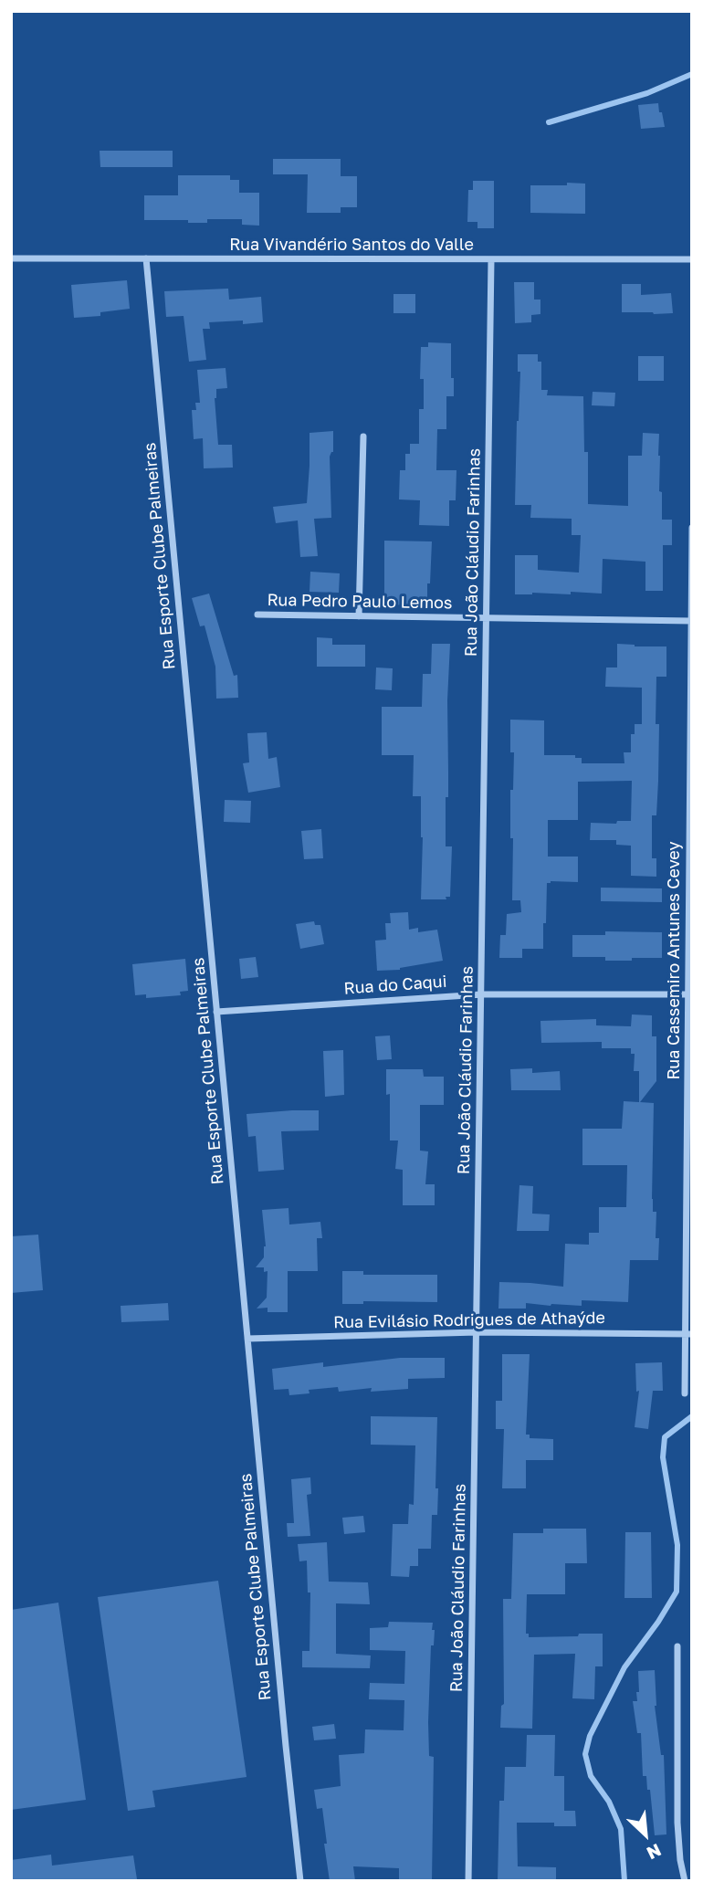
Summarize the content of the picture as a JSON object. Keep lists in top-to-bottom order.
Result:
{
  "streets": {
    "street": [
      "Rua Vivandério Santos do Valle",
      "Rua João Cláudio Farinhas",
      "Rua Esporte Clube Palmeiras",
      "Rua Pedro Paulo Lemos",
      "Rua Cassemiro Antunes Cevey",
      "Rua do Caqui",
      "Rua Evilásio Rodrigues de Athaýde"
    ]
  },
  "crossings": [
    ["Rua Vivandério Santos do Valle", "Rua João Cláudio Farinhas"],
    ["Rua Vivandério Santos do Valle", "Rua Esporte Clube Palmeiras"],
    ["Rua João Cláudio Farinhas", "Rua Pedro Paulo Lemos"],
    ["Rua João Cláudio Farinhas", "Rua do Caqui"],
    ["Rua João Cláudio Farinhas", "Rua Evilásio Rodrigues de Athaýde"],
    ["Rua Esporte Clube Palmeiras", "Rua do Caqui"],
    ["Rua Esporte Clube Palmeiras", "Rua Evilásio Rodrigues de Athaýde"],
    ["Rua Pedro Paulo Lemos", "Rua Cassemiro Antunes Cevey"],
    ["Rua Cassemiro Antunes Cevey", "Rua do Caqui"],
    ["Rua Cassemiro Antunes Cevey", "Rua Evilásio Rodrigues de Athaýde"]
  ],
  "north": "bottom right"
}
